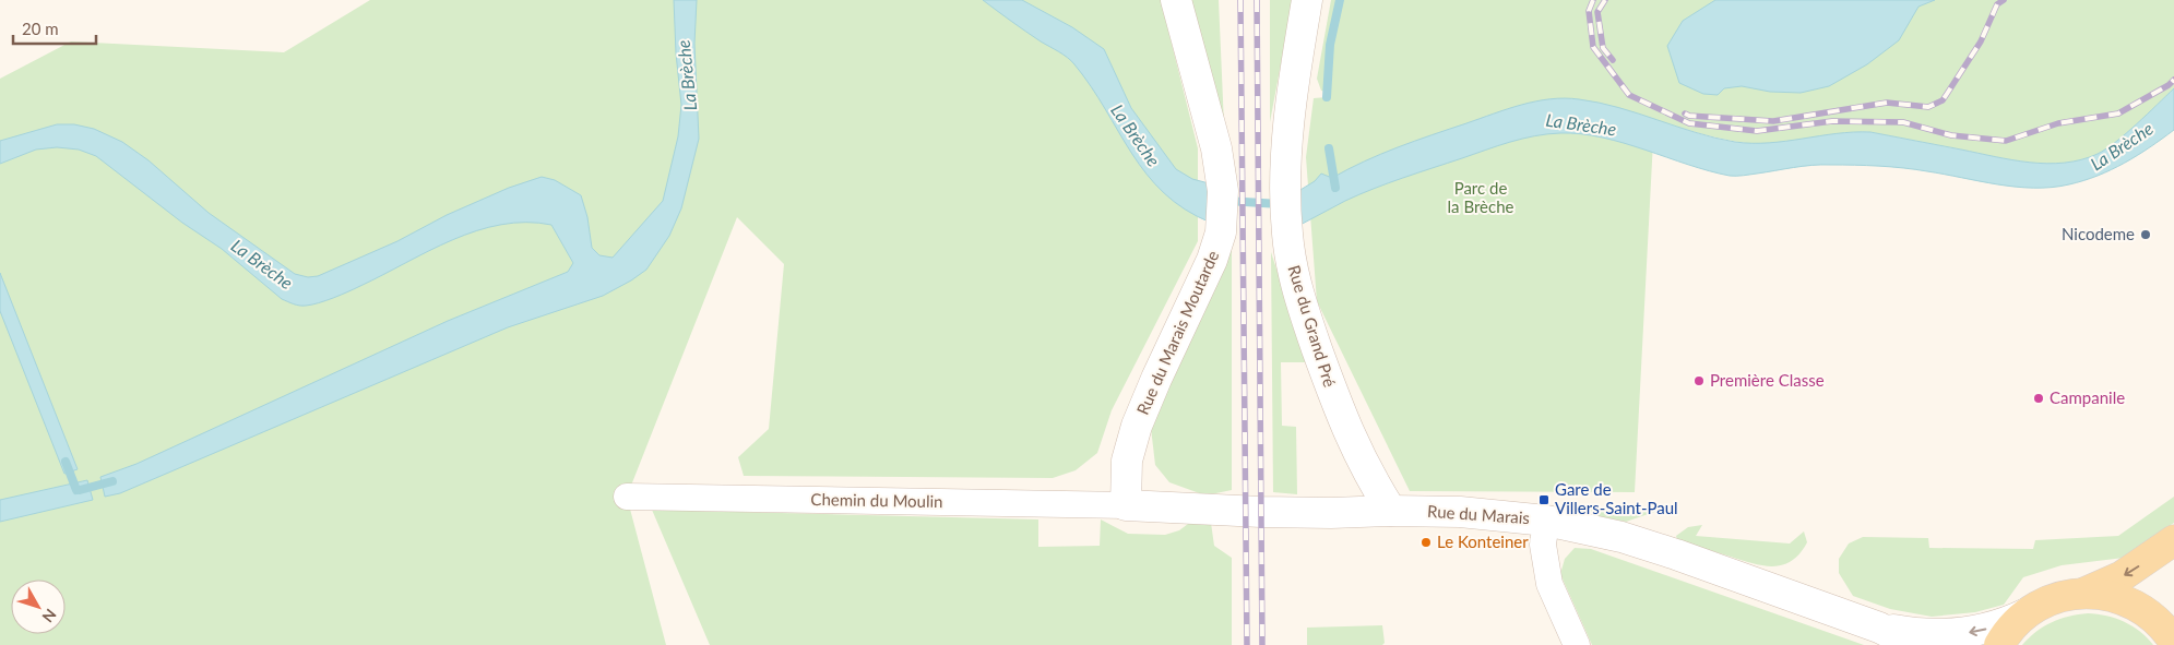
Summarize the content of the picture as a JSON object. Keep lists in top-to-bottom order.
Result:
{
  "streets": {
    "street": [
      "Rue du Grand Pré",
      "Rue du Marais Moutarde",
      "Chemin du Moulin",
      "Rue du Marais"
    ]
  },
  "crossings": [
    ["Rue du Grand Pré", "Rue du Marais"],
    ["Rue du Marais Moutarde", "Chemin du Moulin"],
    ["Rue du Marais Moutarde", "Rue du Marais"],
    ["Chemin du Moulin", "Rue du Marais"]
  ],
  "water": ["La Brèche"],
  "parks": ["Parc de la Brèche"],
  "places": {
    "other": [
      "Nicodeme",
      "Première Classe",
      "Campanile",
      "Le Konteiner"
    ],
    "transit": ["Gare de Villers-Saint-Paul"]
  },
  "scale_bar": "20 m",
  "north": "bottom right"
}
